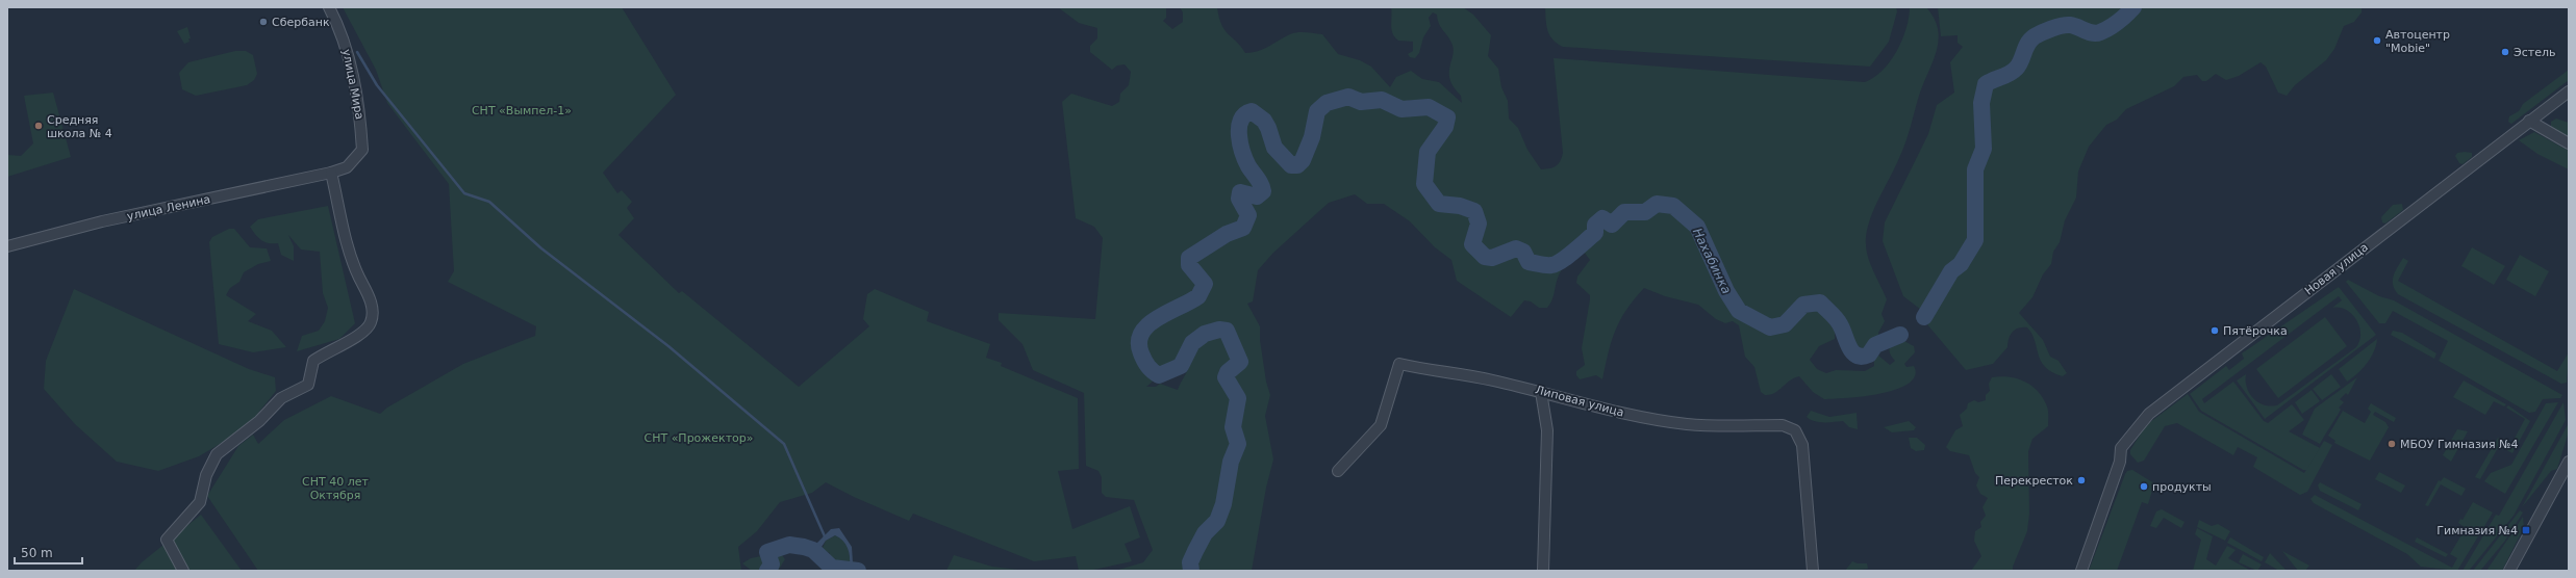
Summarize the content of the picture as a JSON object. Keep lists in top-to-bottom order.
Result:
{
  "streets": {
    "street": [
      "улица Мира",
      "улица Ленина",
      "Новая улица",
      "Липовая улица"
    ]
  },
  "crossings": [
    ["улица Мира", "улица Ленина"]
  ],
  "water": ["Нахабинка"],
  "parks": ["СНТ «Вымпел-1»", "СНТ «Прожектор»", "СНТ 40 лет Октября"],
  "places": {
    "other": [
      "Сбербанк",
      "Автоцентр \"Mobie\"",
      "Эстель",
      "Средняя школа № 4",
      "Пятёрочка",
      "МБОУ Гимназия №4",
      "Перекресток",
      "продукты"
    ],
    "transit": ["Гимназия №4"]
  },
  "scale_bar": "50 m"
}
